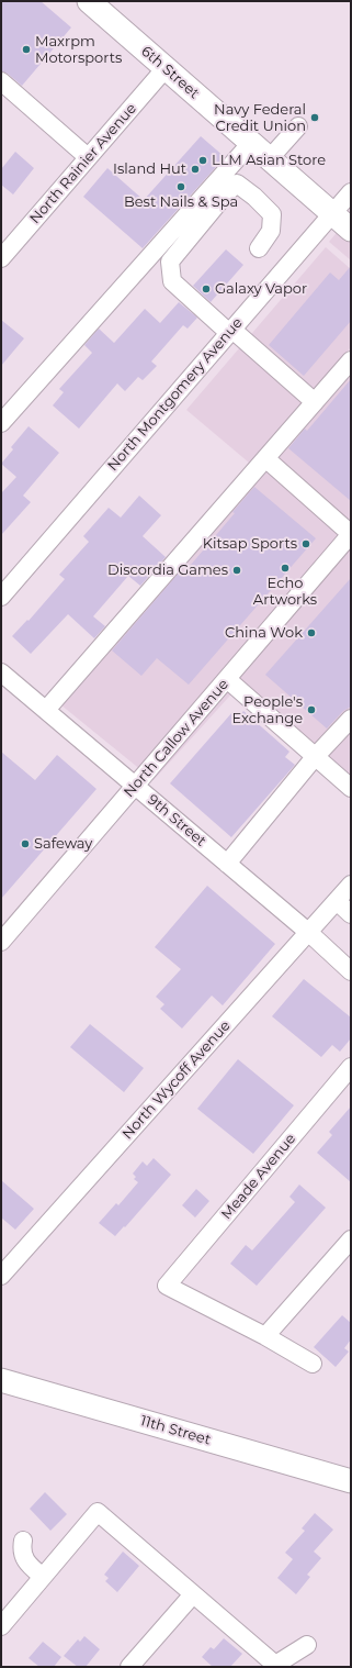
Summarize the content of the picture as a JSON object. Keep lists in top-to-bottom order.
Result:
{
  "streets": {
    "main road": ["6th Street", "11th Street"],
    "street": [
      "North Rainier Avenue",
      "North Montgomery Avenue",
      "North Callow Avenue",
      "9th Street",
      "North Wycoff Avenue",
      "Meade Avenue"
    ]
  },
  "crossings": [
    ["6th Street", "North Rainier Avenue"],
    ["6th Street", "North Montgomery Avenue"],
    ["North Callow Avenue", "9th Street"],
    ["9th Street", "North Wycoff Avenue"]
  ],
  "places": [
    "Maxrpm Motorsports",
    "Navy Federal Credit Union",
    "LLM Asian Store",
    "Island Hut",
    "Best Nails & Spa",
    "Galaxy Vapor",
    "Kitsap Sports",
    "Echo Artworks",
    "Discordia Games",
    "China Wok",
    "People's Exchange",
    "Safeway"
  ]
}
